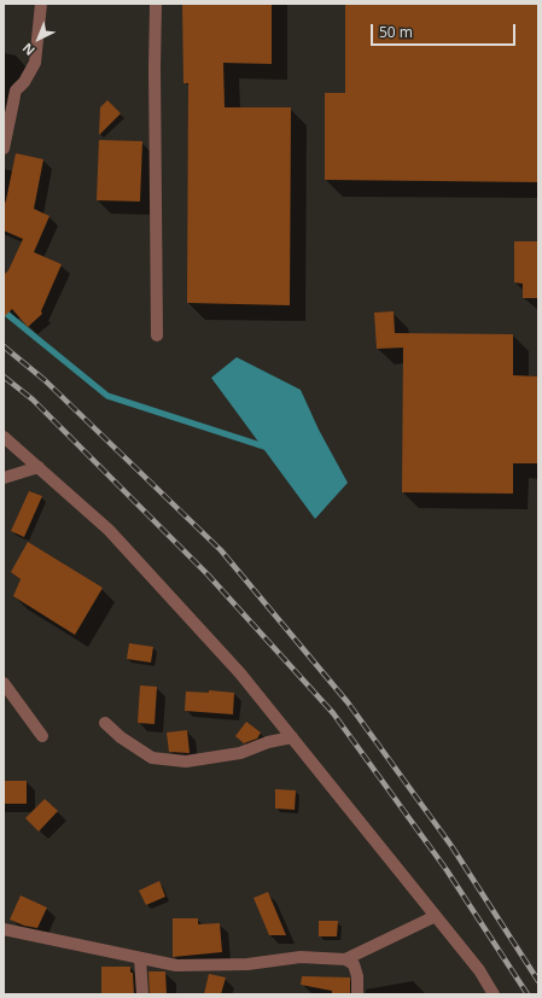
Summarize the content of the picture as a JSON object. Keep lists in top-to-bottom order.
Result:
{
  "scale_bar": "50 m",
  "north": "bottom left"
}
